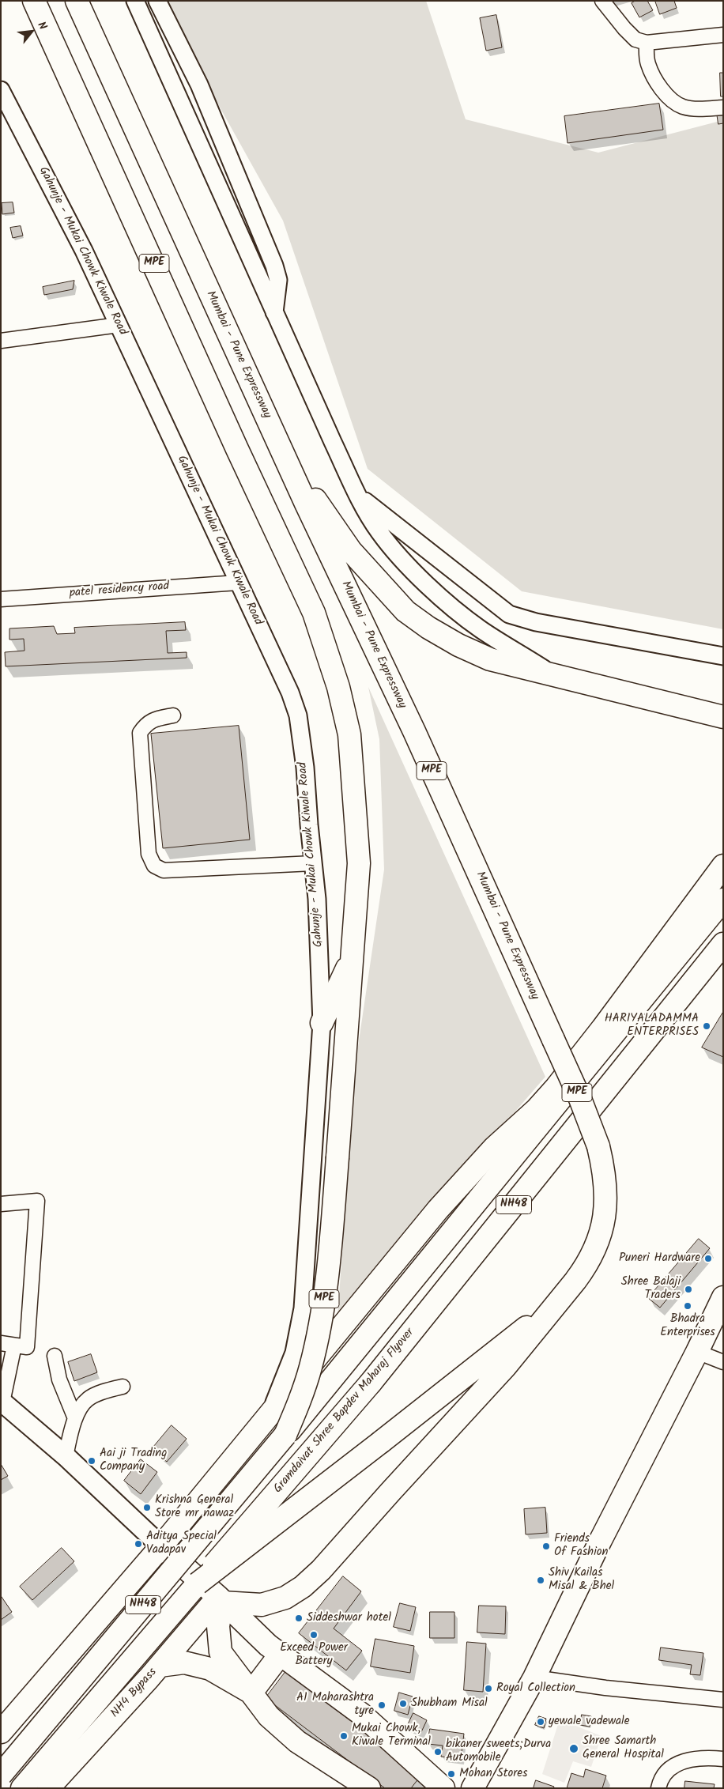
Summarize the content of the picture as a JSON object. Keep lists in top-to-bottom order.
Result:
{
  "streets": {
    "main road": [
      "MPE",
      "Mumbai - Pune Expressway",
      "NH48",
      "Gramdaivat Shree Bapdev Maharaj Flyover",
      "NH4 Bypass"
    ],
    "street": ["Gahunje - Mukai Chowk Kiwale Road", "patel residency road"]
  },
  "crossings": [
    ["Gahunje - Mukai Chowk Kiwale Road", "patel residency road"],
    ["MPE", "Mumbai - Pune Expressway"],
    ["MPE", "NH48"],
    ["MPE", "Gramdaivat Shree Bapdev Maharaj Flyover"]
  ],
  "places": [
    "HARIYALADAMMA ENTERPRISES",
    "Puneri Hardware",
    "Shree Balaji Traders",
    "Bhadra Enterprises",
    "Aai ji Trading Company",
    "Krishna General Store mr nawaz",
    "Aditya Special Vadapav",
    "Friends Of Fashion",
    "Shiv Kailas Misal & Bhel",
    "Siddeshwar hotel",
    "Exceed Power Battery",
    "Royal Collection",
    "Shubham Misal",
    "A1 Maharashtra tyre",
    "yewale vadewale",
    "Mukai Chowk, Kiwale Terminal",
    "Shree Samarth General Hospital",
    "bikaner sweets;Durva Automobile",
    "Mohan Stores"
  ],
  "north": "top right"
}
